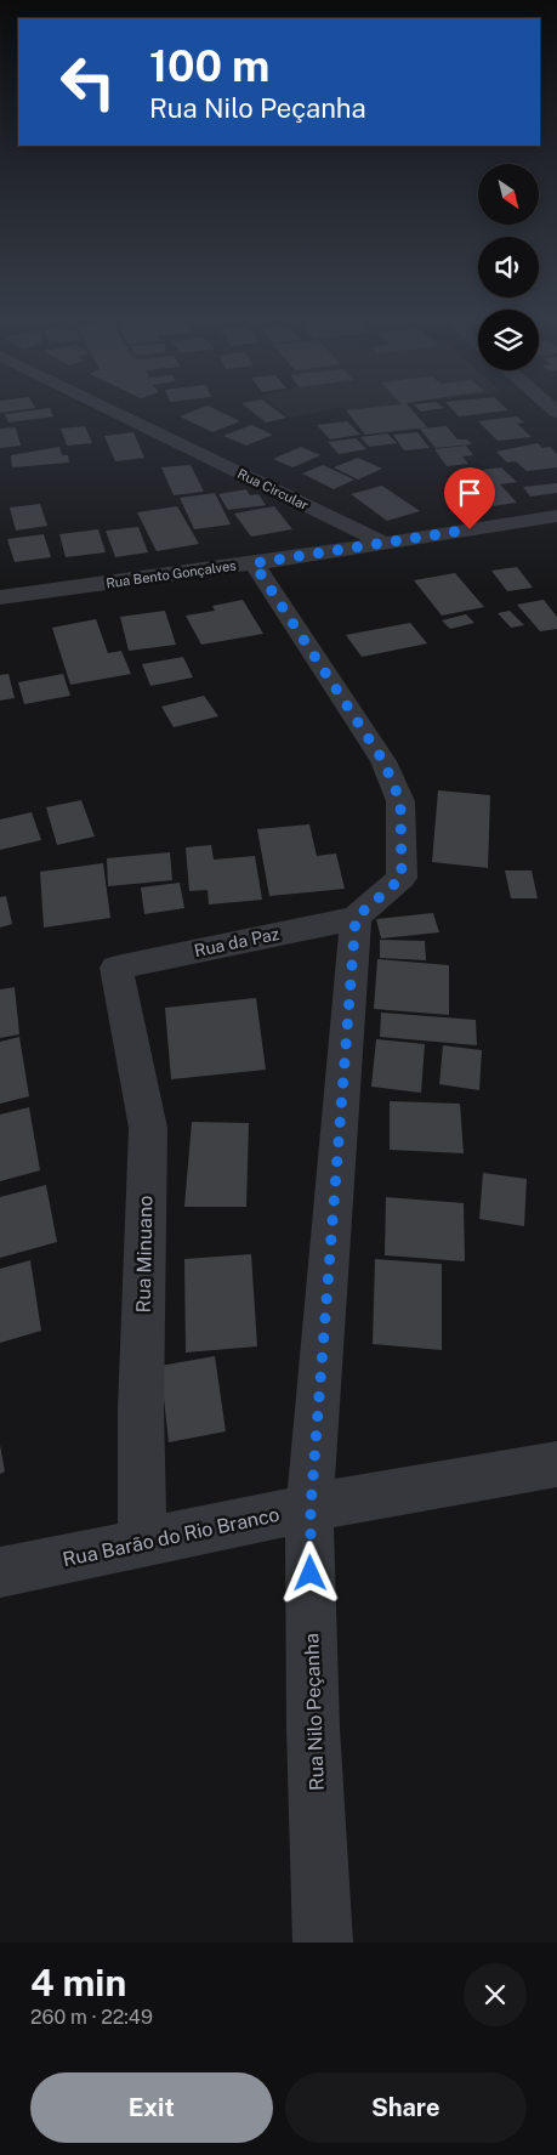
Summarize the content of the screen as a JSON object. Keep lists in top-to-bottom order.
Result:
{
  "streets": {
    "street": [
      "Rua Circular",
      "Rua Bento Gonçalves",
      "Rua da Paz",
      "Rua Minuano",
      "Rua Barão do Rio Branco",
      "Rua Nilo Peçanha"
    ]
  },
  "crossings": [
    ["Rua Circular", "Rua Bento Gonçalves"],
    ["Rua da Paz", "Rua Minuano"],
    ["Rua da Paz", "Rua Nilo Peçanha"],
    ["Rua Minuano", "Rua Barão do Rio Branco"],
    ["Rua Barão do Rio Branco", "Rua Nilo Peçanha"]
  ],
  "north": "bottom right",
  "page": {
    "turn": ["100 m", "Rua Nilo Peçanha"],
    "heading": ["4 min", "260 m · 22:49"],
    "buttons": ["Exit", "Share"]
  }
}
